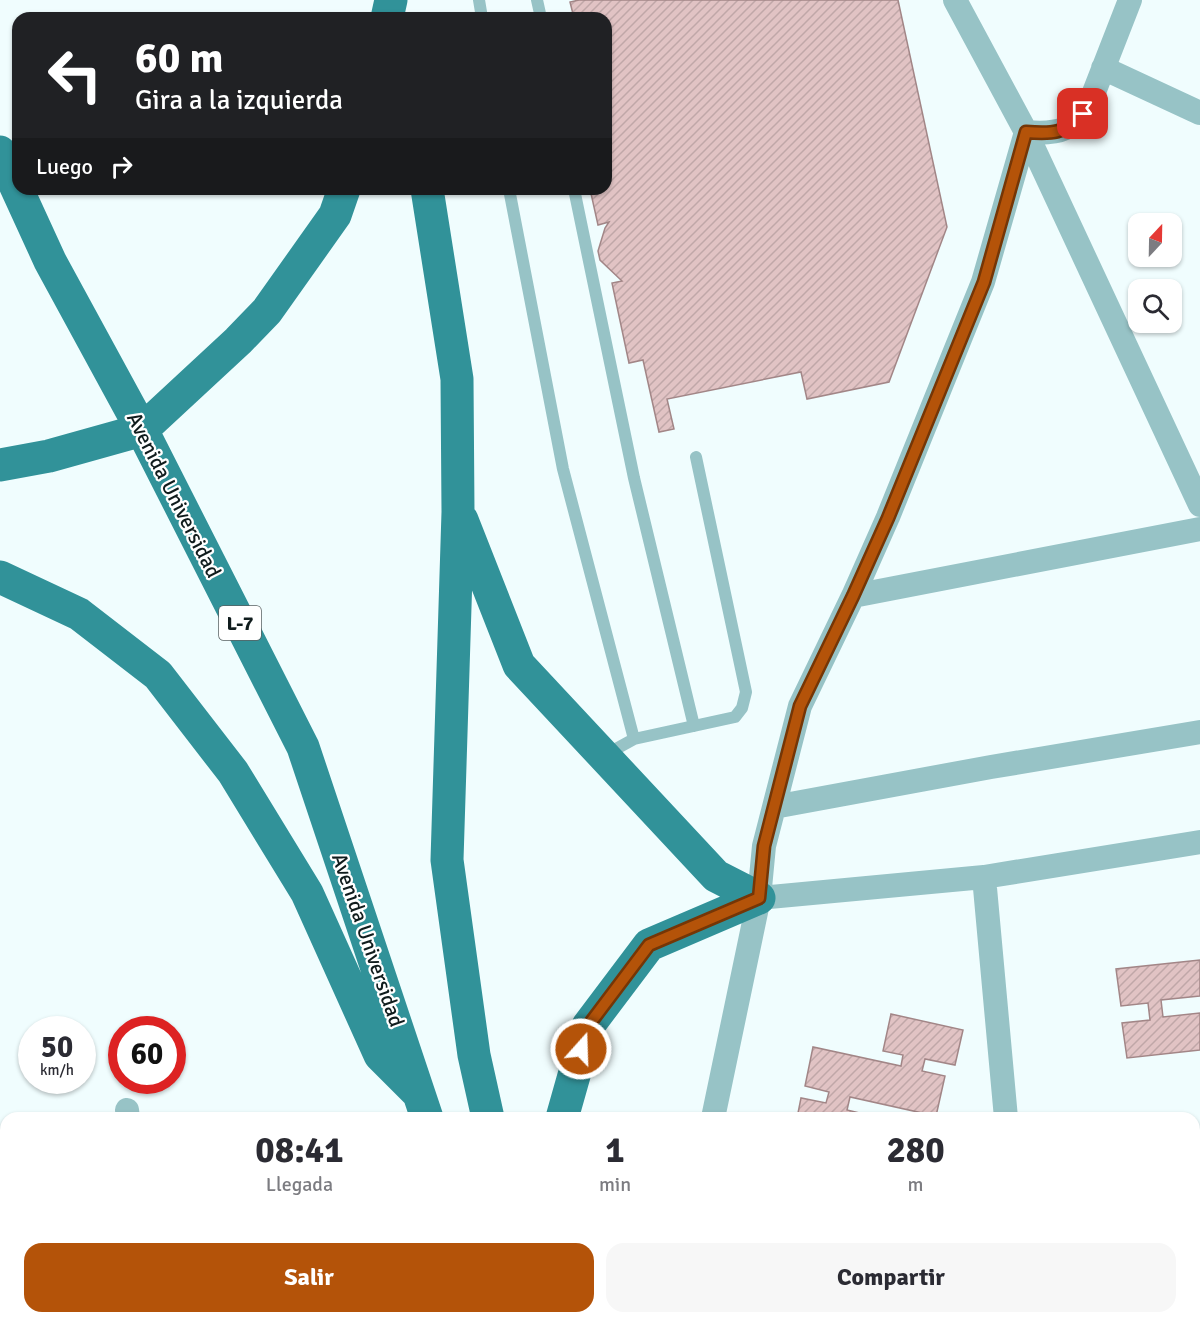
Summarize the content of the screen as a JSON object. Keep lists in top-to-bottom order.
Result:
{
  "streets": {
    "main road": ["Avenida Universidad", "L-7"]
  },
  "north": "top",
  "page": {
    "turn": ["60 m", "Gira a la izquierda"],
    "then": "Luego",
    "speed": "50 km/h",
    "limit": "60",
    "eta": [
      "08:41",
      "Llegada",
      "1",
      "min",
      "280",
      "m"
    ],
    "buttons": ["Salir", "Compartir"]
  }
}
